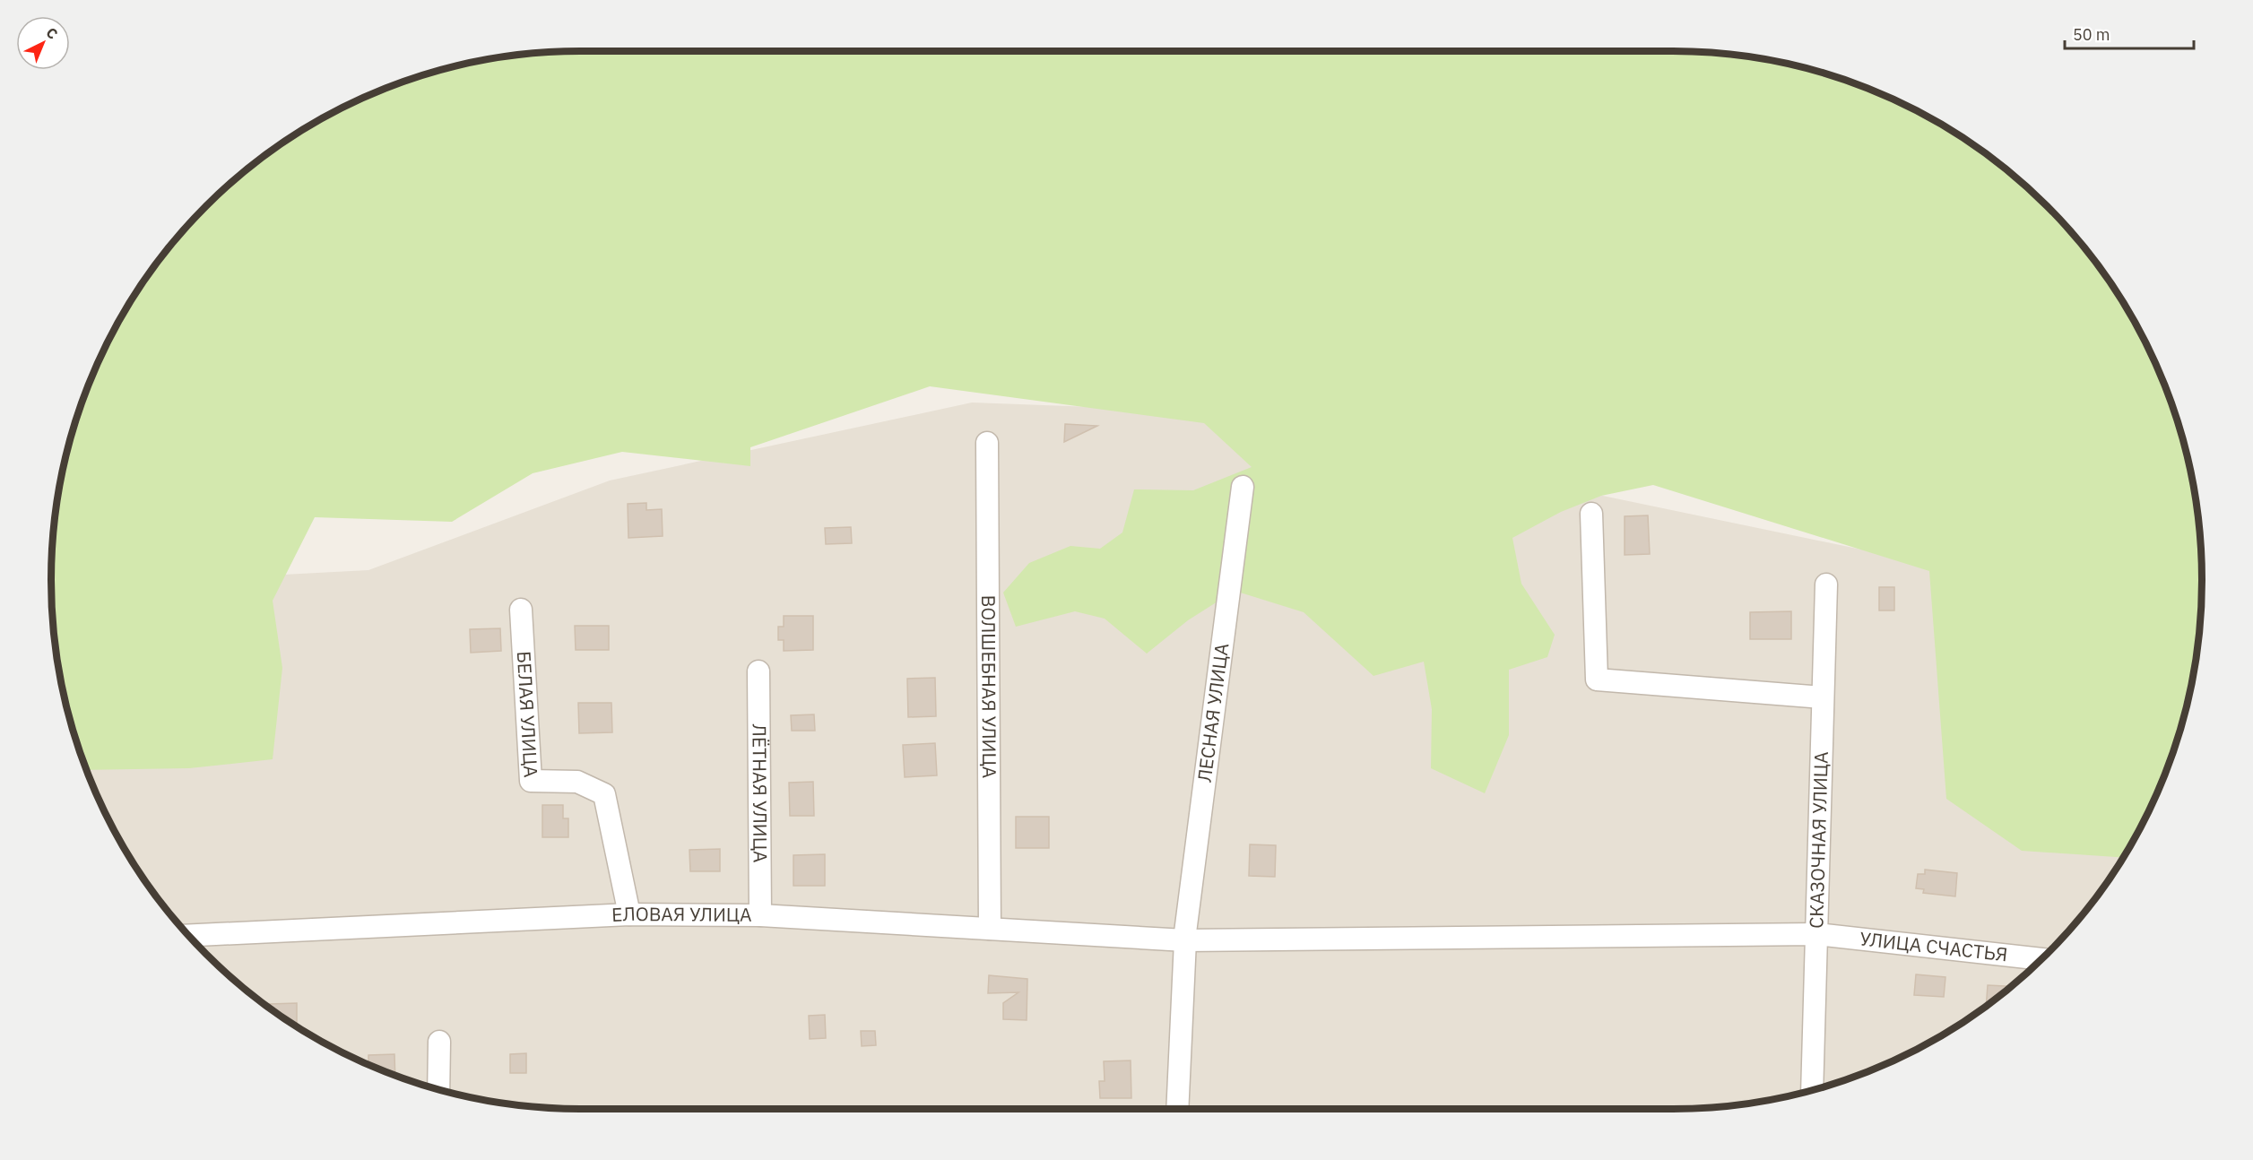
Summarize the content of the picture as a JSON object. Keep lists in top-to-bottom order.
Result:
{
  "streets": {
    "street": [
      "ВОЛШЕБНАЯ УЛИЦА",
      "БЕЛАЯ УЛИЦА",
      "ЛЕСНАЯ УЛИЦА",
      "ЛЁТНАЯ УЛИЦА",
      "СКАЗОЧНАЯ УЛИЦА",
      "ЕЛОВАЯ УЛИЦА",
      "УЛИЦА СЧАСТЬЯ"
    ]
  },
  "crossings": [
    ["ВОЛШЕБНАЯ УЛИЦА", "ЕЛОВАЯ УЛИЦА"],
    ["БЕЛАЯ УЛИЦА", "ЕЛОВАЯ УЛИЦА"],
    ["ЛЕСНАЯ УЛИЦА", "ЕЛОВАЯ УЛИЦА"],
    ["ЛЕСНАЯ УЛИЦА", "УЛИЦА СЧАСТЬЯ"],
    ["ЛЁТНАЯ УЛИЦА", "ЕЛОВАЯ УЛИЦА"],
    ["СКАЗОЧНАЯ УЛИЦА", "УЛИЦА СЧАСТЬЯ"],
    ["ЕЛОВАЯ УЛИЦА", "УЛИЦА СЧАСТЬЯ"]
  ],
  "scale_bar": "50 m",
  "north": "top right"
}
